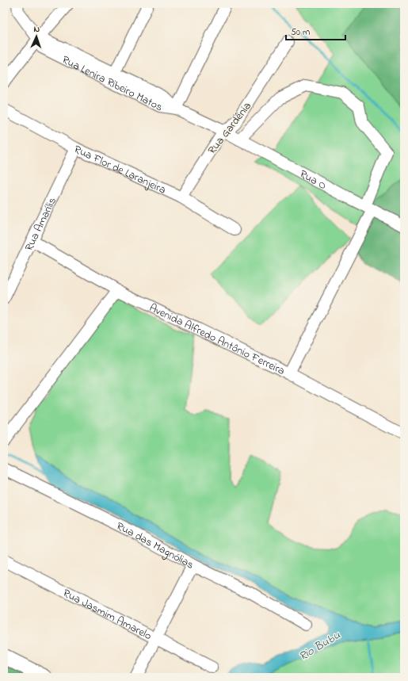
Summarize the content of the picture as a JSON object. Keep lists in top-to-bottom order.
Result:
{
  "streets": {
    "street": [
      "Rua Lenira Ribeiro Matos",
      "Rua Gardênia",
      "Rua Flor de Laranjeira",
      "Rua O",
      "Rua Amarílis",
      "Avenida Alfredo Antônio Ferreira",
      "Rua das Magnólias",
      "Rua Jasmim Amarelo"
    ]
  },
  "crossings": [
    ["Rua Lenira Ribeiro Matos", "Rua Gardênia"],
    ["Rua Lenira Ribeiro Matos", "Rua O"],
    ["Rua Gardênia", "Rua Flor de Laranjeira"],
    ["Rua Gardênia", "Rua O"],
    ["Rua Flor de Laranjeira", "Rua Amarílis"],
    ["Rua Amarílis", "Avenida Alfredo Antônio Ferreira"]
  ],
  "water": ["Rio Bubu"],
  "scale_bar": "50 m",
  "north": "top"
}
